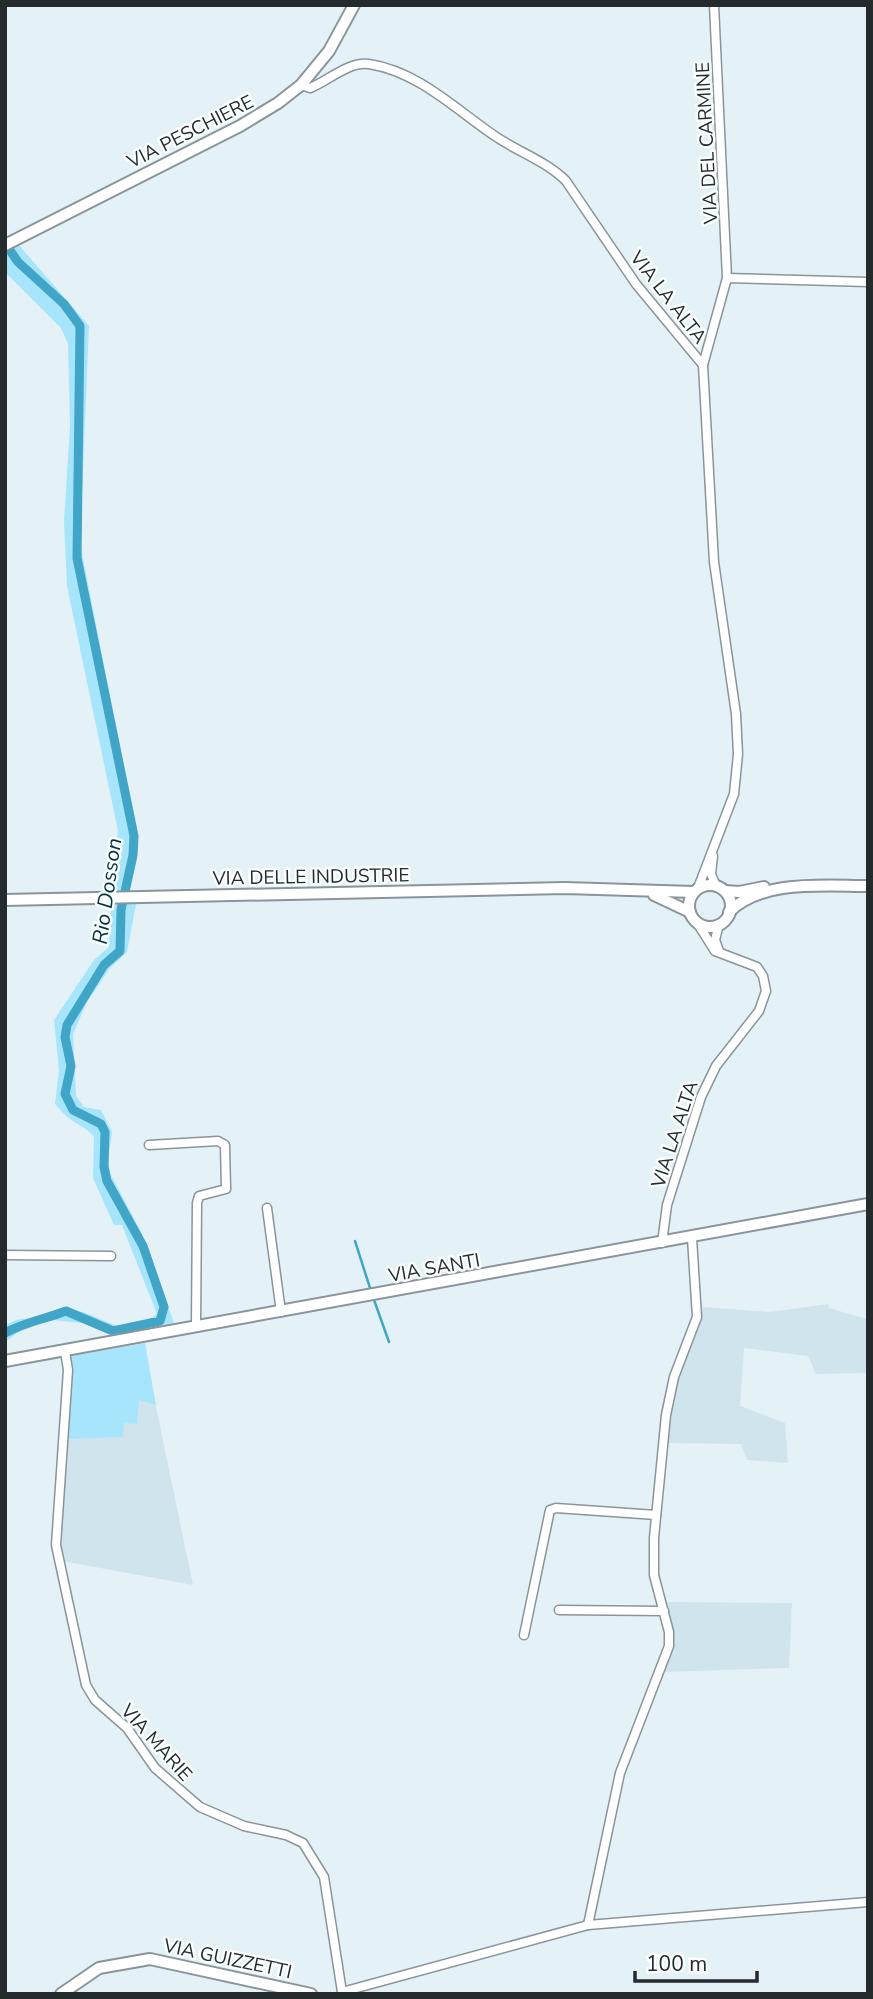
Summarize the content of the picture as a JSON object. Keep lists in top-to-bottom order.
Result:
{
  "streets": {
    "street": [
      "VIA PESCHIERE",
      "VIA DEL CARMINE",
      "VIA LA ALTA",
      "VIA DELLE INDUSTRIE",
      "VIA SANTI",
      "VIA MARIE",
      "VIA GUIZZETTI"
    ]
  },
  "crossings": [
    ["VIA PESCHIERE", "VIA LA ALTA"],
    ["VIA DEL CARMINE", "VIA LA ALTA"],
    ["VIA LA ALTA", "VIA SANTI"],
    ["VIA SANTI", "VIA MARIE"]
  ],
  "water": ["Rio Dosson"],
  "scale_bar": "100 m"
}
